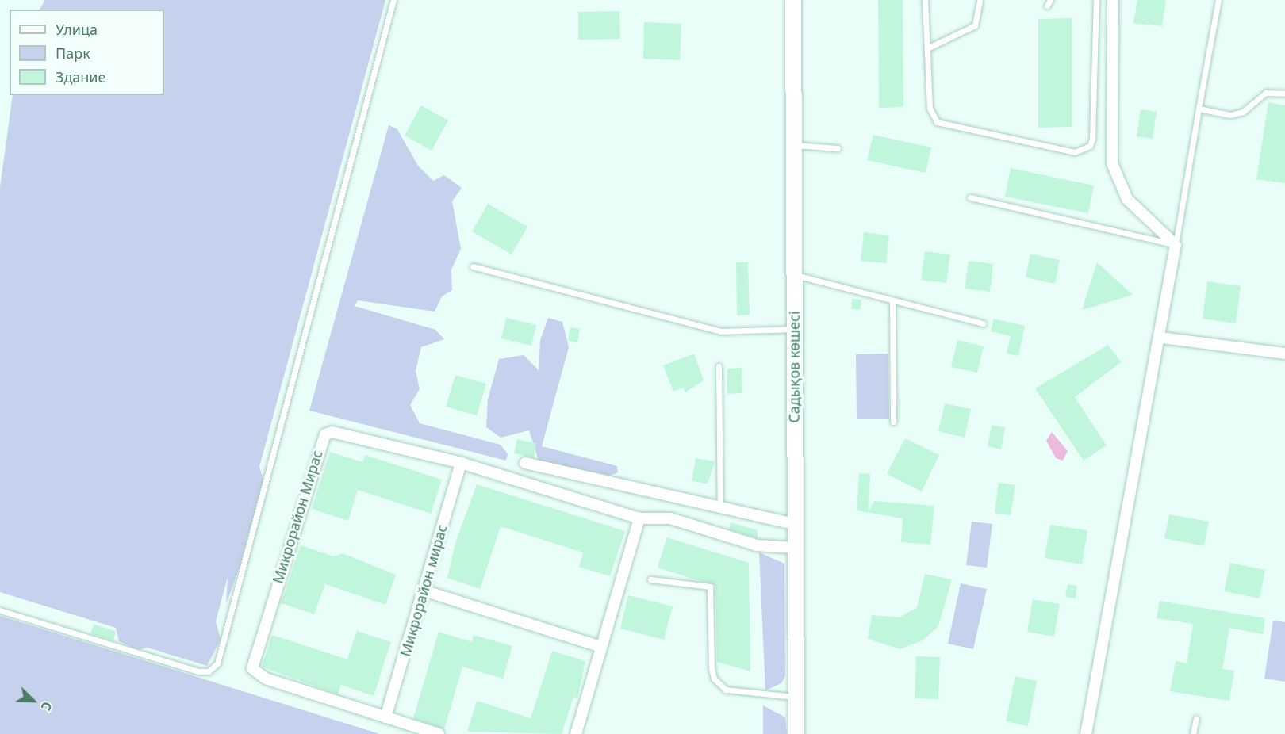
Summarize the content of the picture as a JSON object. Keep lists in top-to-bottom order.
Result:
{
  "streets": {
    "street": ["Садықов көшесі", "Микрорайон Мирас", "Микрорайон мирас"]
  },
  "crossings": [
    ["Садықов көшесі", "Микрорайон Мирас"],
    ["Микрорайон Мирас", "Микрорайон мирас"]
  ],
  "legend": ["Улица", "Парк", "Здание"],
  "north": "bottom right"
}
